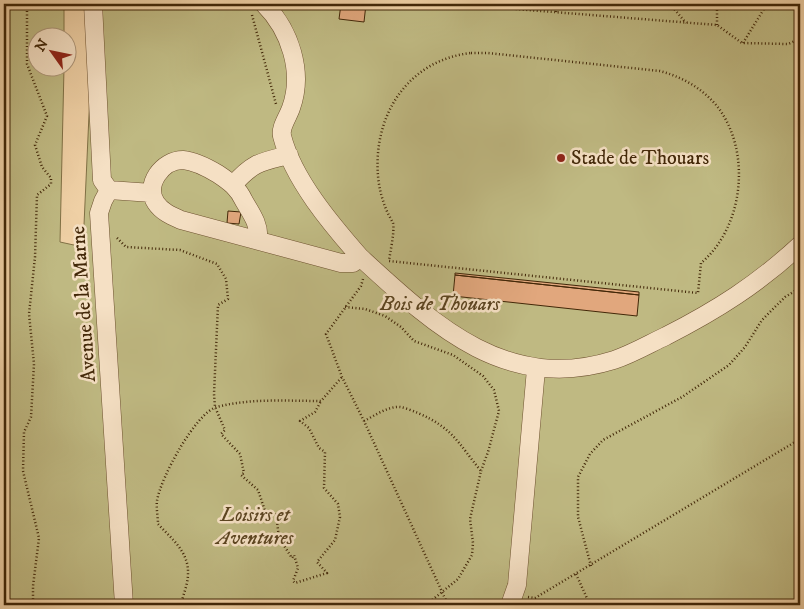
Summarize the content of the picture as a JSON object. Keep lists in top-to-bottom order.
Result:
{
  "streets": {
    "street": ["Avenue de la Marne"]
  },
  "parks": ["Bois de Thouars", "Loisirs et Aventures"],
  "places": ["Stade de Thouars"],
  "north": "top left"
}
